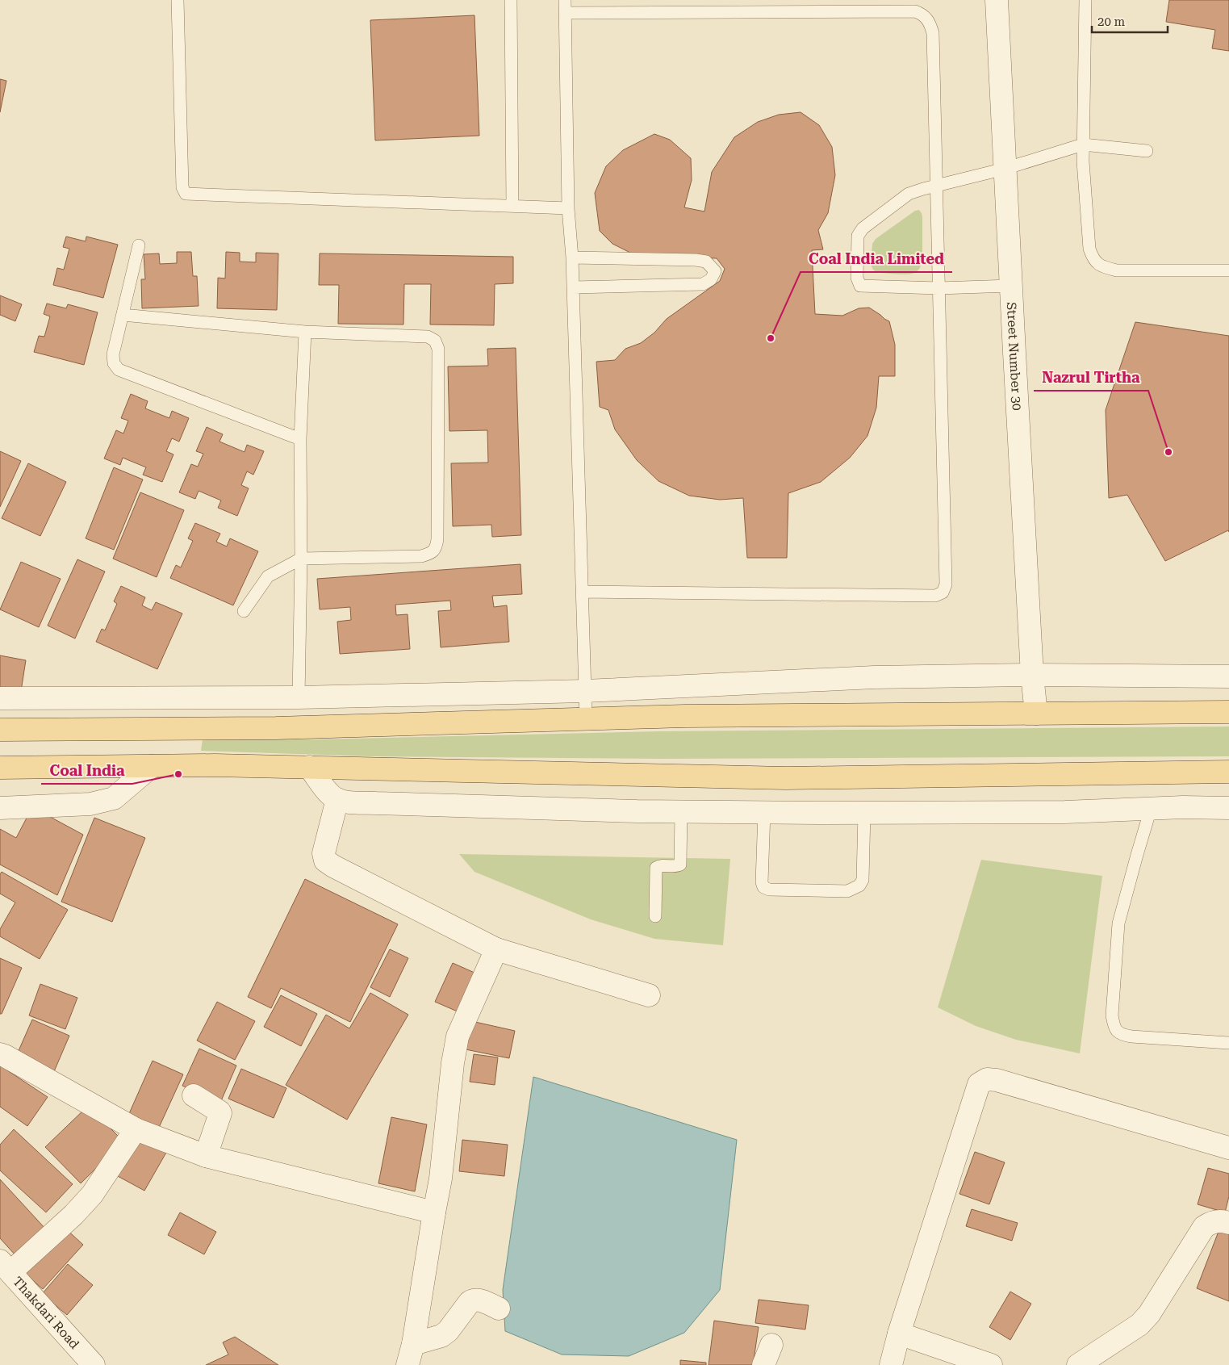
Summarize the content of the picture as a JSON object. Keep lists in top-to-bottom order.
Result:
{
  "streets": {
    "street": ["Street Number 30", "Thakdari Road"]
  },
  "places": ["Coal India Limited", "Nazrul Tirtha", "Coal India"],
  "scale_bar": "20 m"
}
